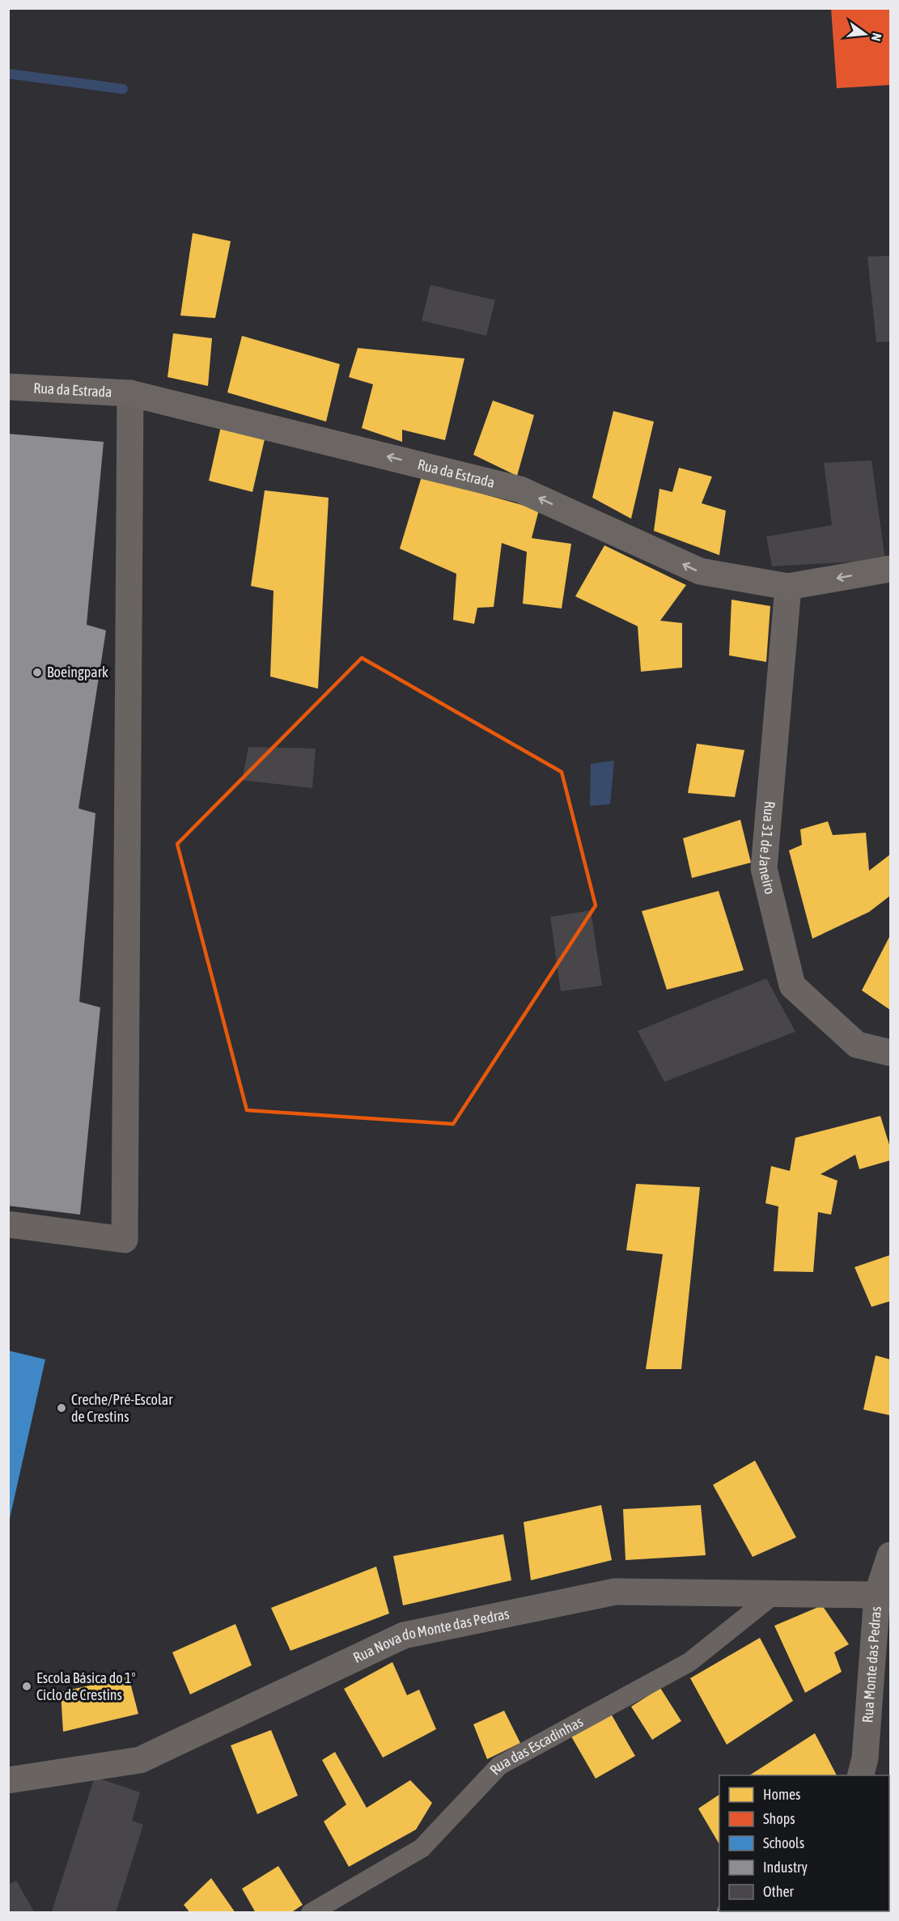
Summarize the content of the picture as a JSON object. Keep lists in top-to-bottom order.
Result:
{
  "streets": {
    "street": [
      "Rua da Estrada",
      "Rua 31 de Janeiro",
      "Rua Nova do Monte das Pedras",
      "Rua Monte das Pedras"
    ],
    "lane": ["Rua das Escadinhas"]
  },
  "crossings": [
    ["Rua da Estrada", "Rua 31 de Janeiro"],
    ["Rua Nova do Monte das Pedras", "Rua Monte das Pedras"],
    ["Rua Nova do Monte das Pedras", "Rua das Escadinhas"]
  ],
  "one_way": ["Rua da Estrada"],
  "places": ["Boeingpark", "Creche/Pré-Escolar de Crestins", "Escola Básica do 1º Ciclo de Crestins"],
  "legend": [
    "Homes",
    "Shops",
    "Schools",
    "Industry",
    "Other"
  ],
  "north": "right"
}
